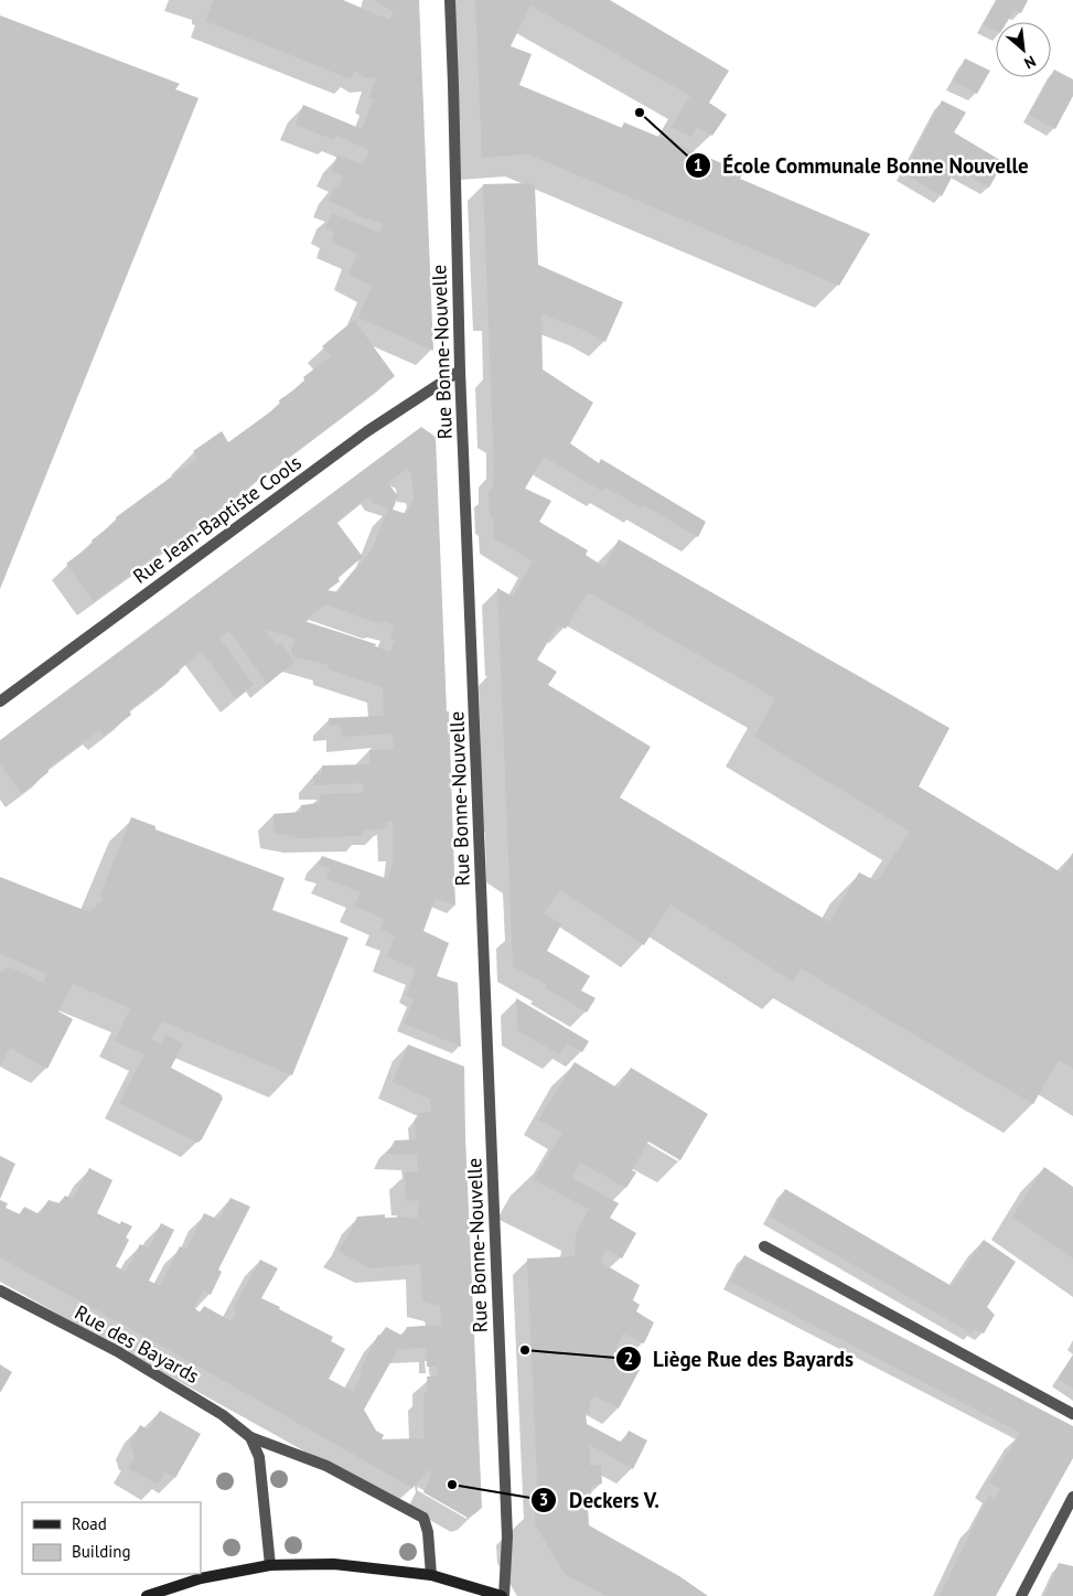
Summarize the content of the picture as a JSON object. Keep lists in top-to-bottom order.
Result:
{
  "streets": {
    "street": ["Rue Bonne-Nouvelle", "Rue Jean-Baptiste Cools", "Rue des Bayards"]
  },
  "crossings": [
    ["Rue Bonne-Nouvelle", "Rue Jean-Baptiste Cools"]
  ],
  "places": ["École Communale Bonne Nouvelle", "Liège Rue des Bayards", "Deckers V."],
  "legend": ["Road", "Building"],
  "north": "bottom right"
}
